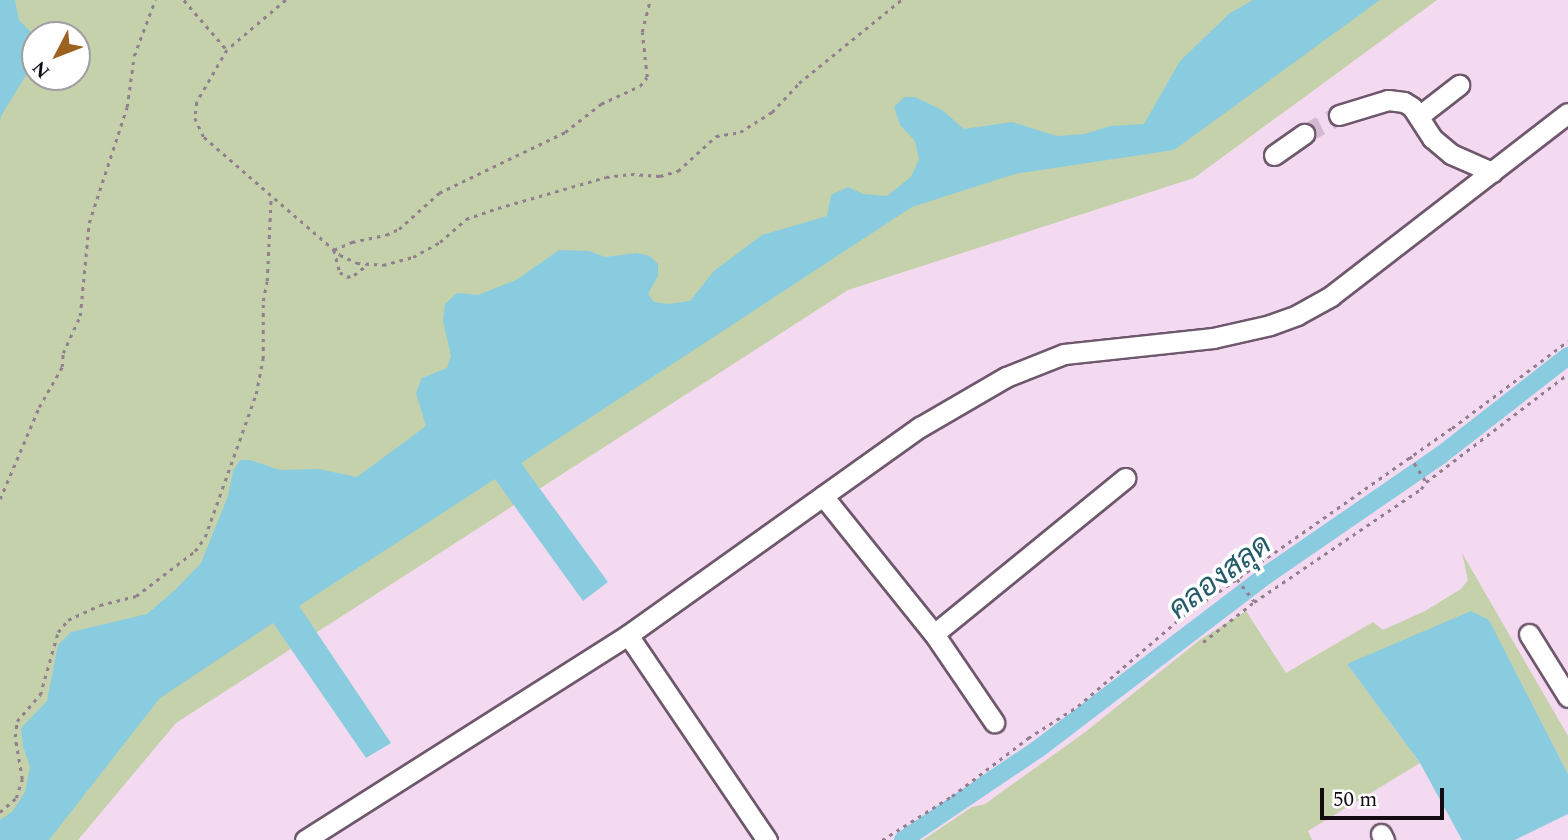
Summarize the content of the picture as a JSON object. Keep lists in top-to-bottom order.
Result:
{
  "water": ["คลองสลุด"],
  "scale_bar": "50 m",
  "north": "bottom left"
}
